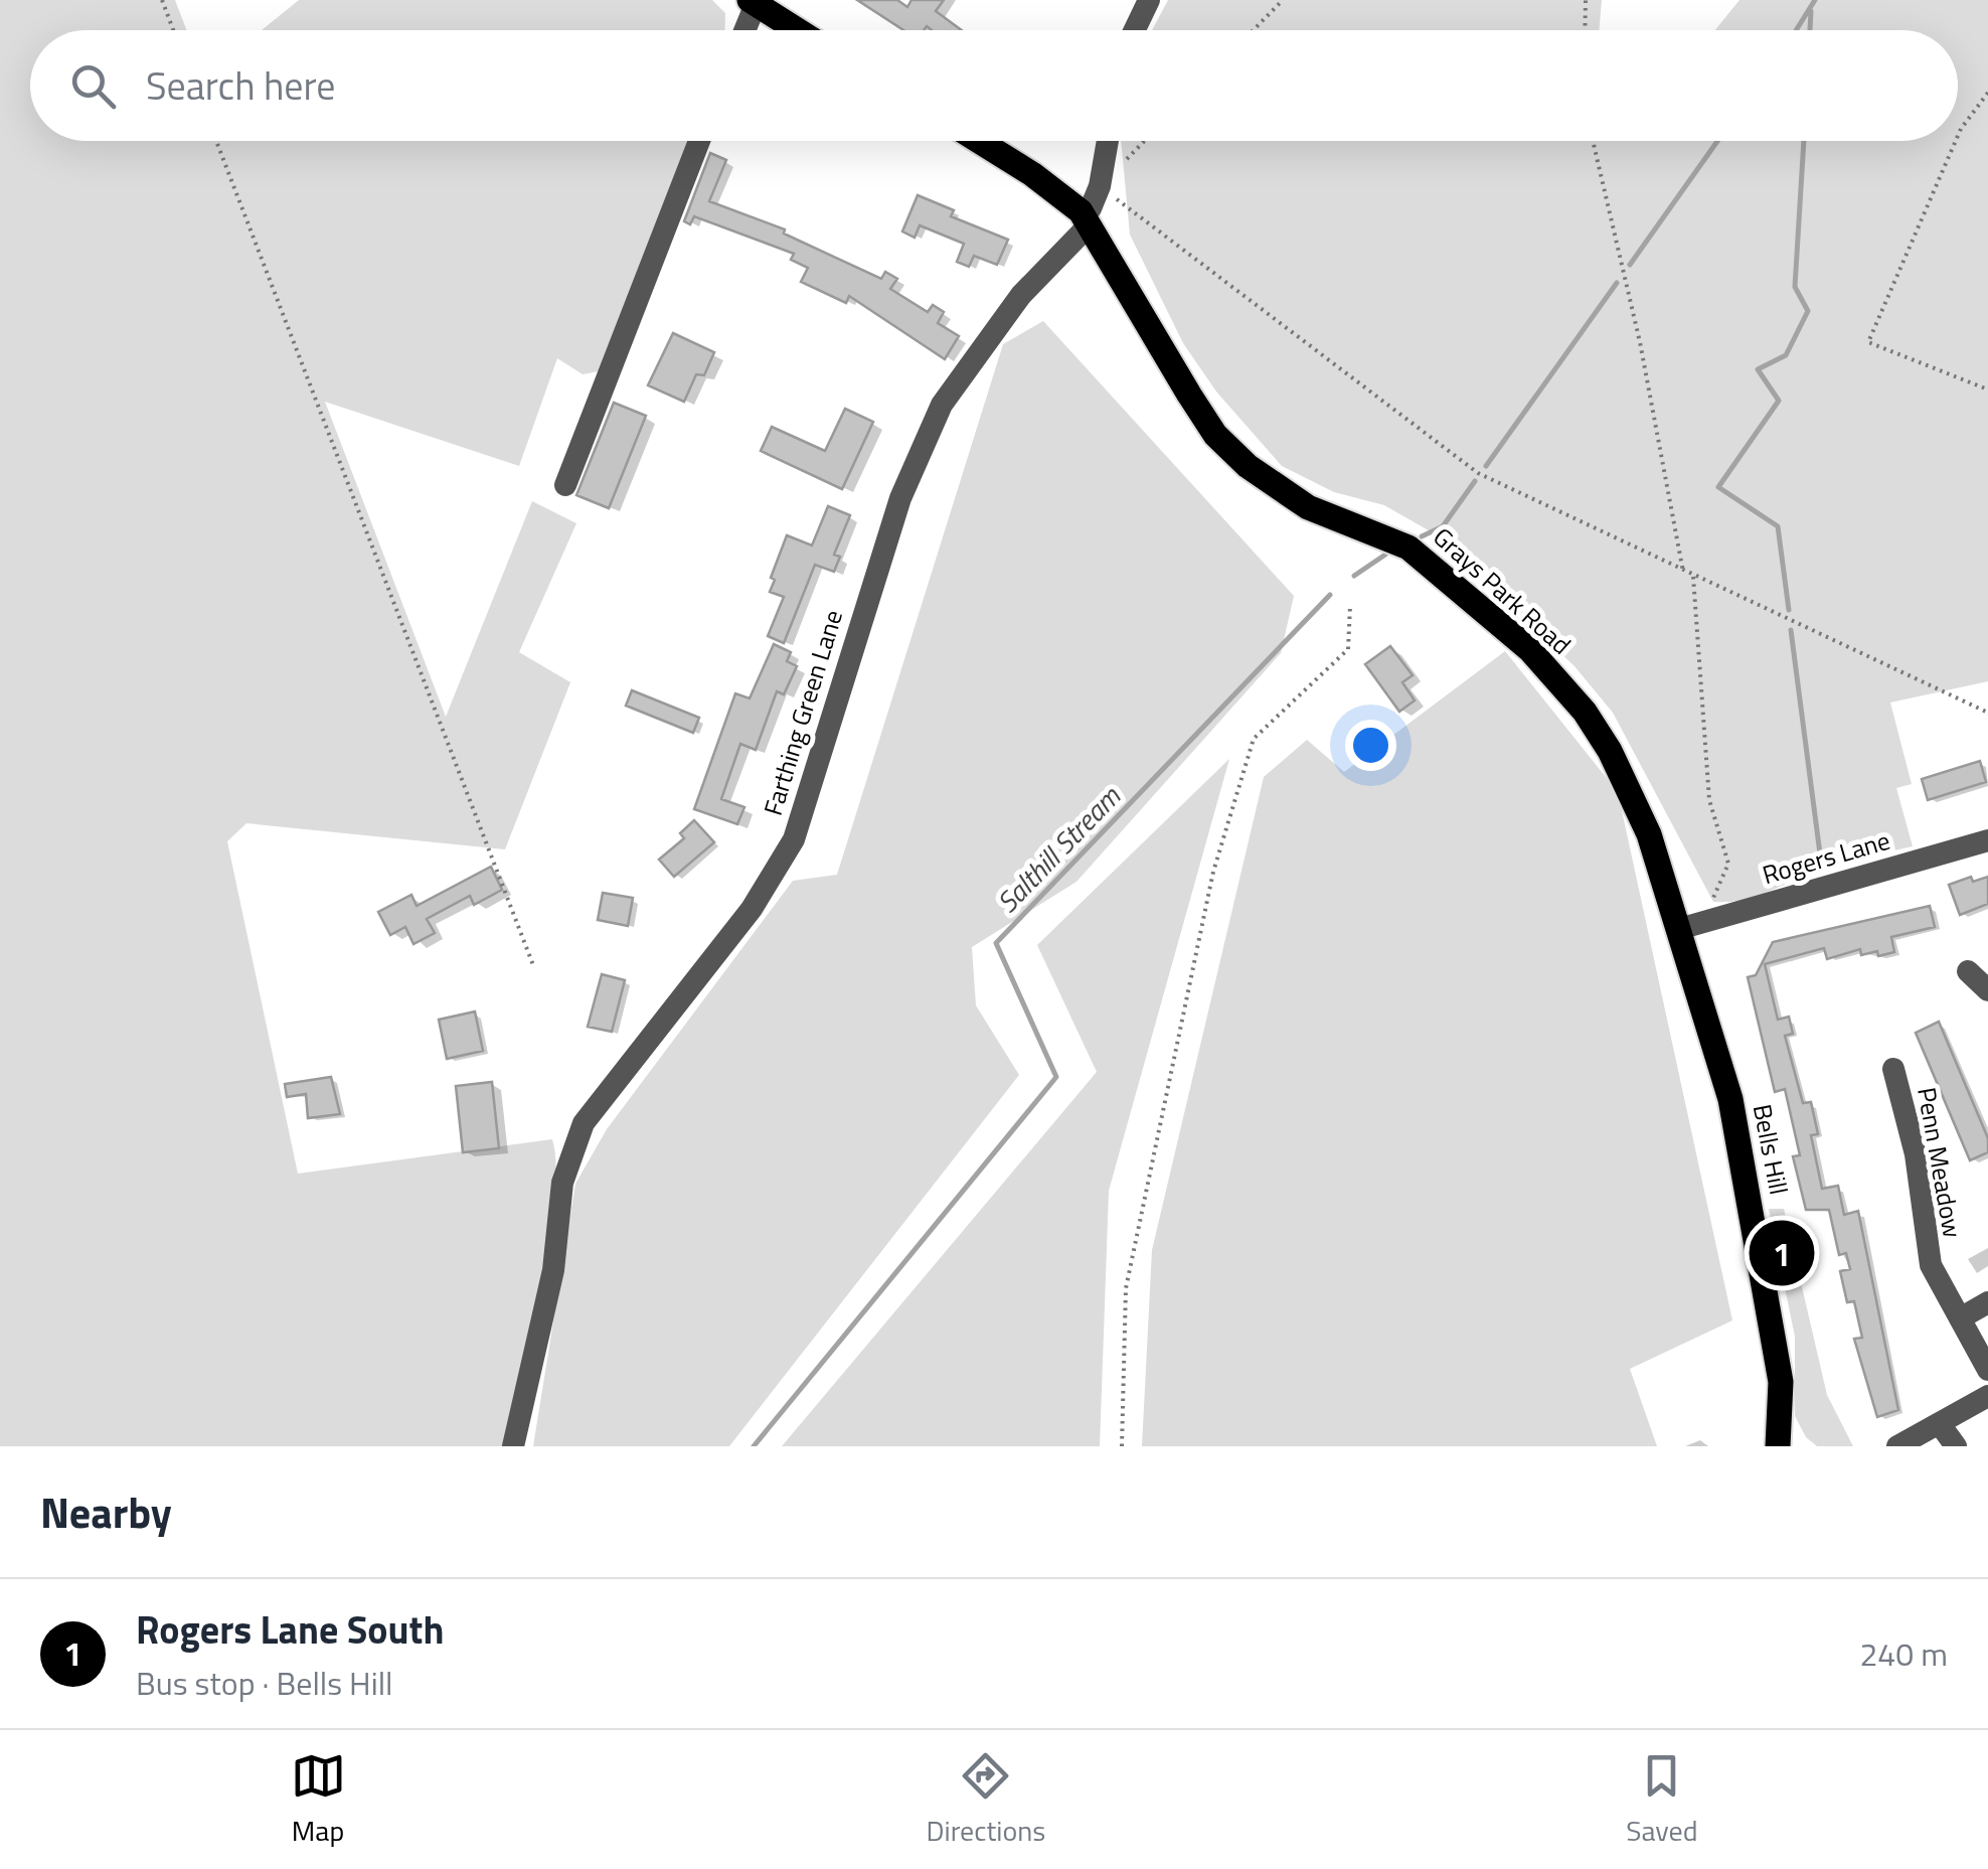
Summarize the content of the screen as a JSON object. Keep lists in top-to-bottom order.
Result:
{
  "streets": {
    "main road": ["Grays Park Road", "Bells Hill"],
    "street": ["Farthing Green Lane", "Rogers Lane", "Penn Meadow"]
  },
  "crossings": [
    ["Grays Park Road", "Farthing Green Lane"],
    ["Grays Park Road", "Rogers Lane"],
    ["Grays Park Road", "Bells Hill"],
    ["Rogers Lane", "Bells Hill"]
  ],
  "water": ["Salthill Stream"],
  "page": {
    "search": "Search here",
    "pins": "1",
    "heading": "Nearby",
    "list": [
      {
        "mark": "1",
        "name": "Rogers Lane South",
        "note": "Bus stop · Bells Hill",
        "value": "240 m"
      }
    ],
    "nav": ["Map", "Directions", "Saved"]
  }
}
